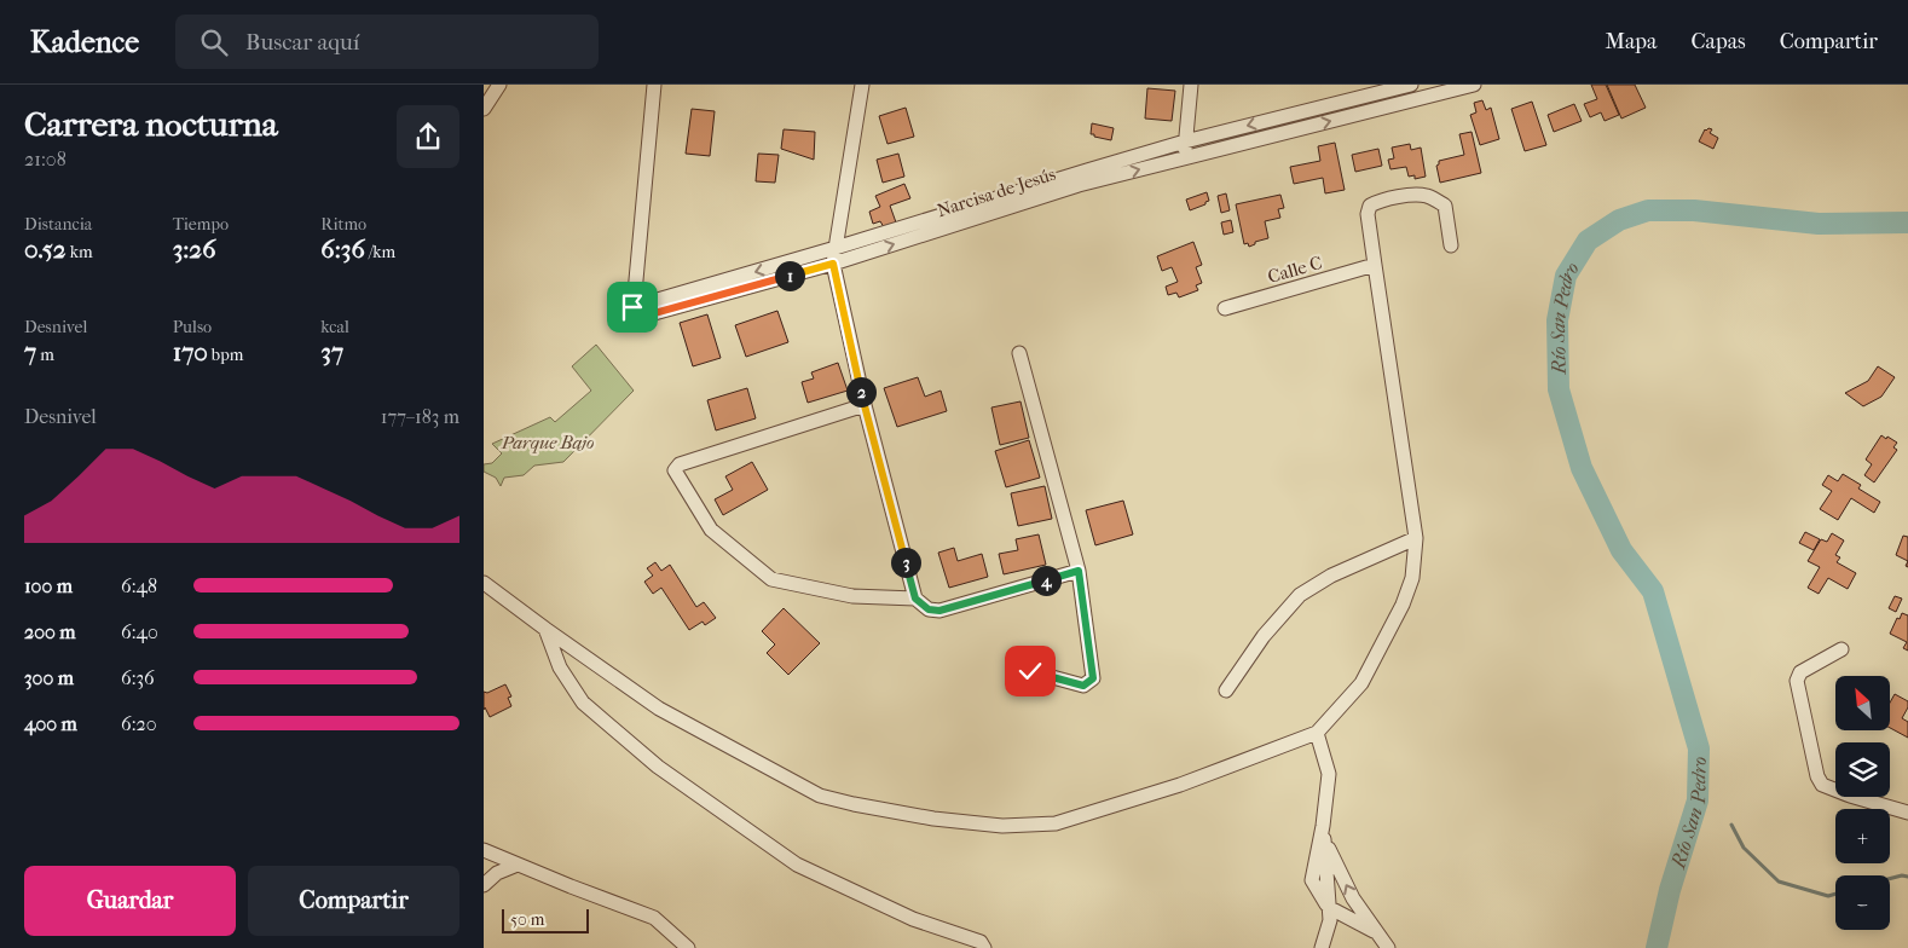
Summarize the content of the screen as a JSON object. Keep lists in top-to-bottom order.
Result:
{
  "streets": {
    "street": ["Narcisa de Jesús", "Calle C"]
  },
  "water": ["Río San Pedro"],
  "parks": ["Parque Bajo"],
  "scale_bar": "50 m",
  "north": "top left",
  "page": {
    "header": "Kadence",
    "search": "Buscar aquí",
    "nav": ["Mapa", "Capas", "Compartir"],
    "heading": ["Carrera nocturna", "21:08"],
    "stats": [
      ["Distancia", "0.52 km"],
      ["Tiempo", "3:26"],
      ["Ritmo", "6:36 /km"],
      ["Desnivel", "7 m"],
      ["Pulso", "170 bpm"],
      ["kcal", "37"]
    ],
    "pins": [
      "1",
      "2",
      "3",
      "4"
    ],
    "chart": ["Desnivel", "177–183 m"],
    "list": [
      {
        "name": "100 m",
        "note": "6:48"
      },
      {
        "name": "200 m",
        "note": "6:40"
      },
      {
        "name": "300 m",
        "note": "6:36"
      },
      {
        "name": "400 m",
        "note": "6:20"
      }
    ],
    "map_buttons": ["+", "−"],
    "buttons": ["Guardar", "Compartir"],
    "scale": "50 m"
  }
}
